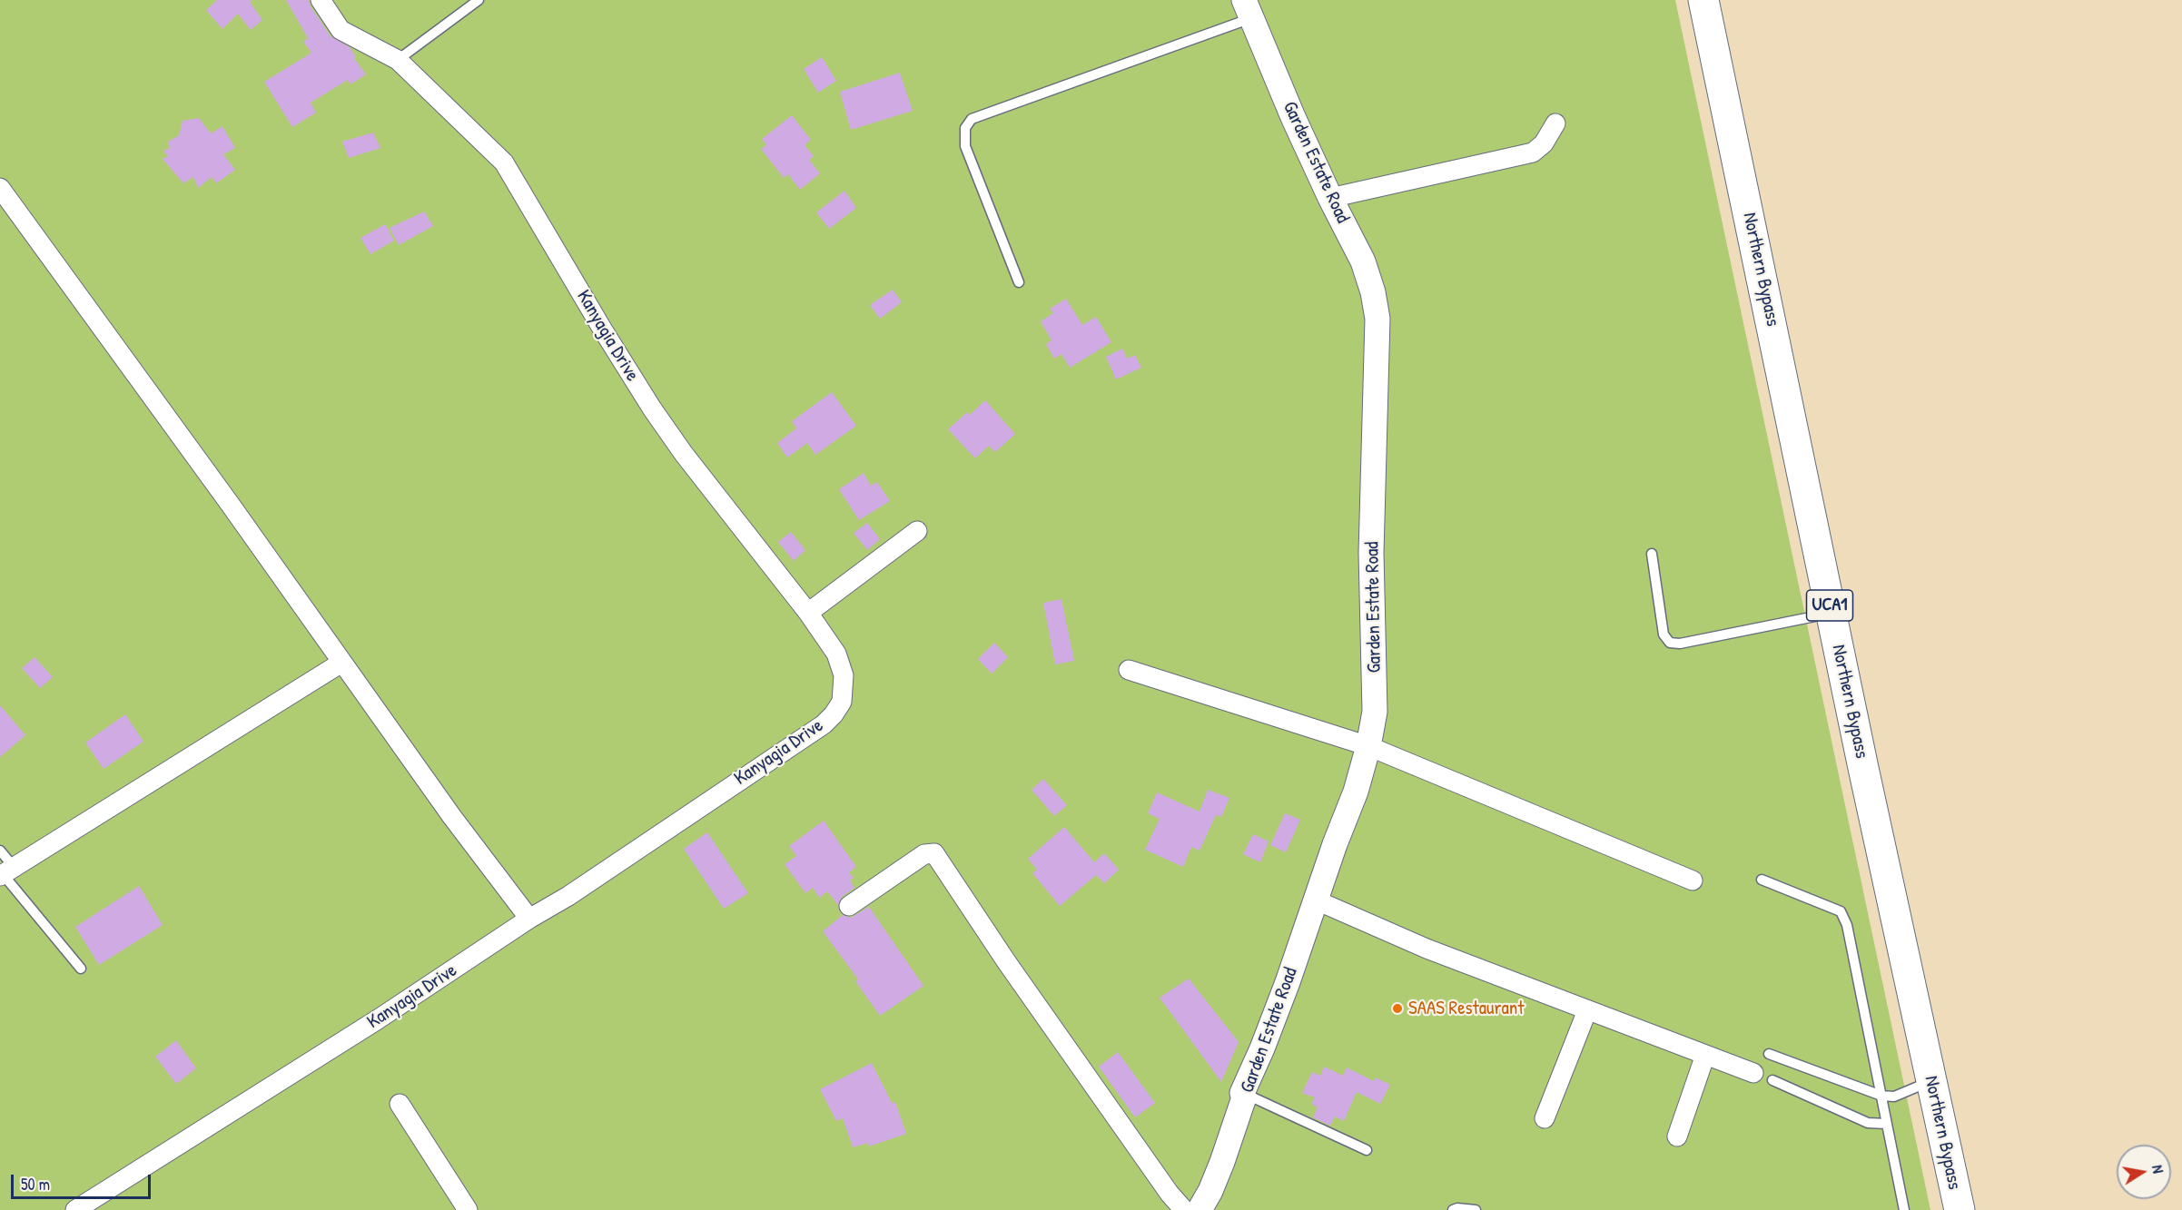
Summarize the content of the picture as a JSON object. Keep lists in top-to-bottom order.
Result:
{
  "streets": {
    "main road": ["Northern Bypass", "UCA1"],
    "street": ["Garden Estate Road", "Kanyagia Drive"]
  },
  "places": ["SAAS Restaurant"],
  "scale_bar": "50 m",
  "north": "right"
}
